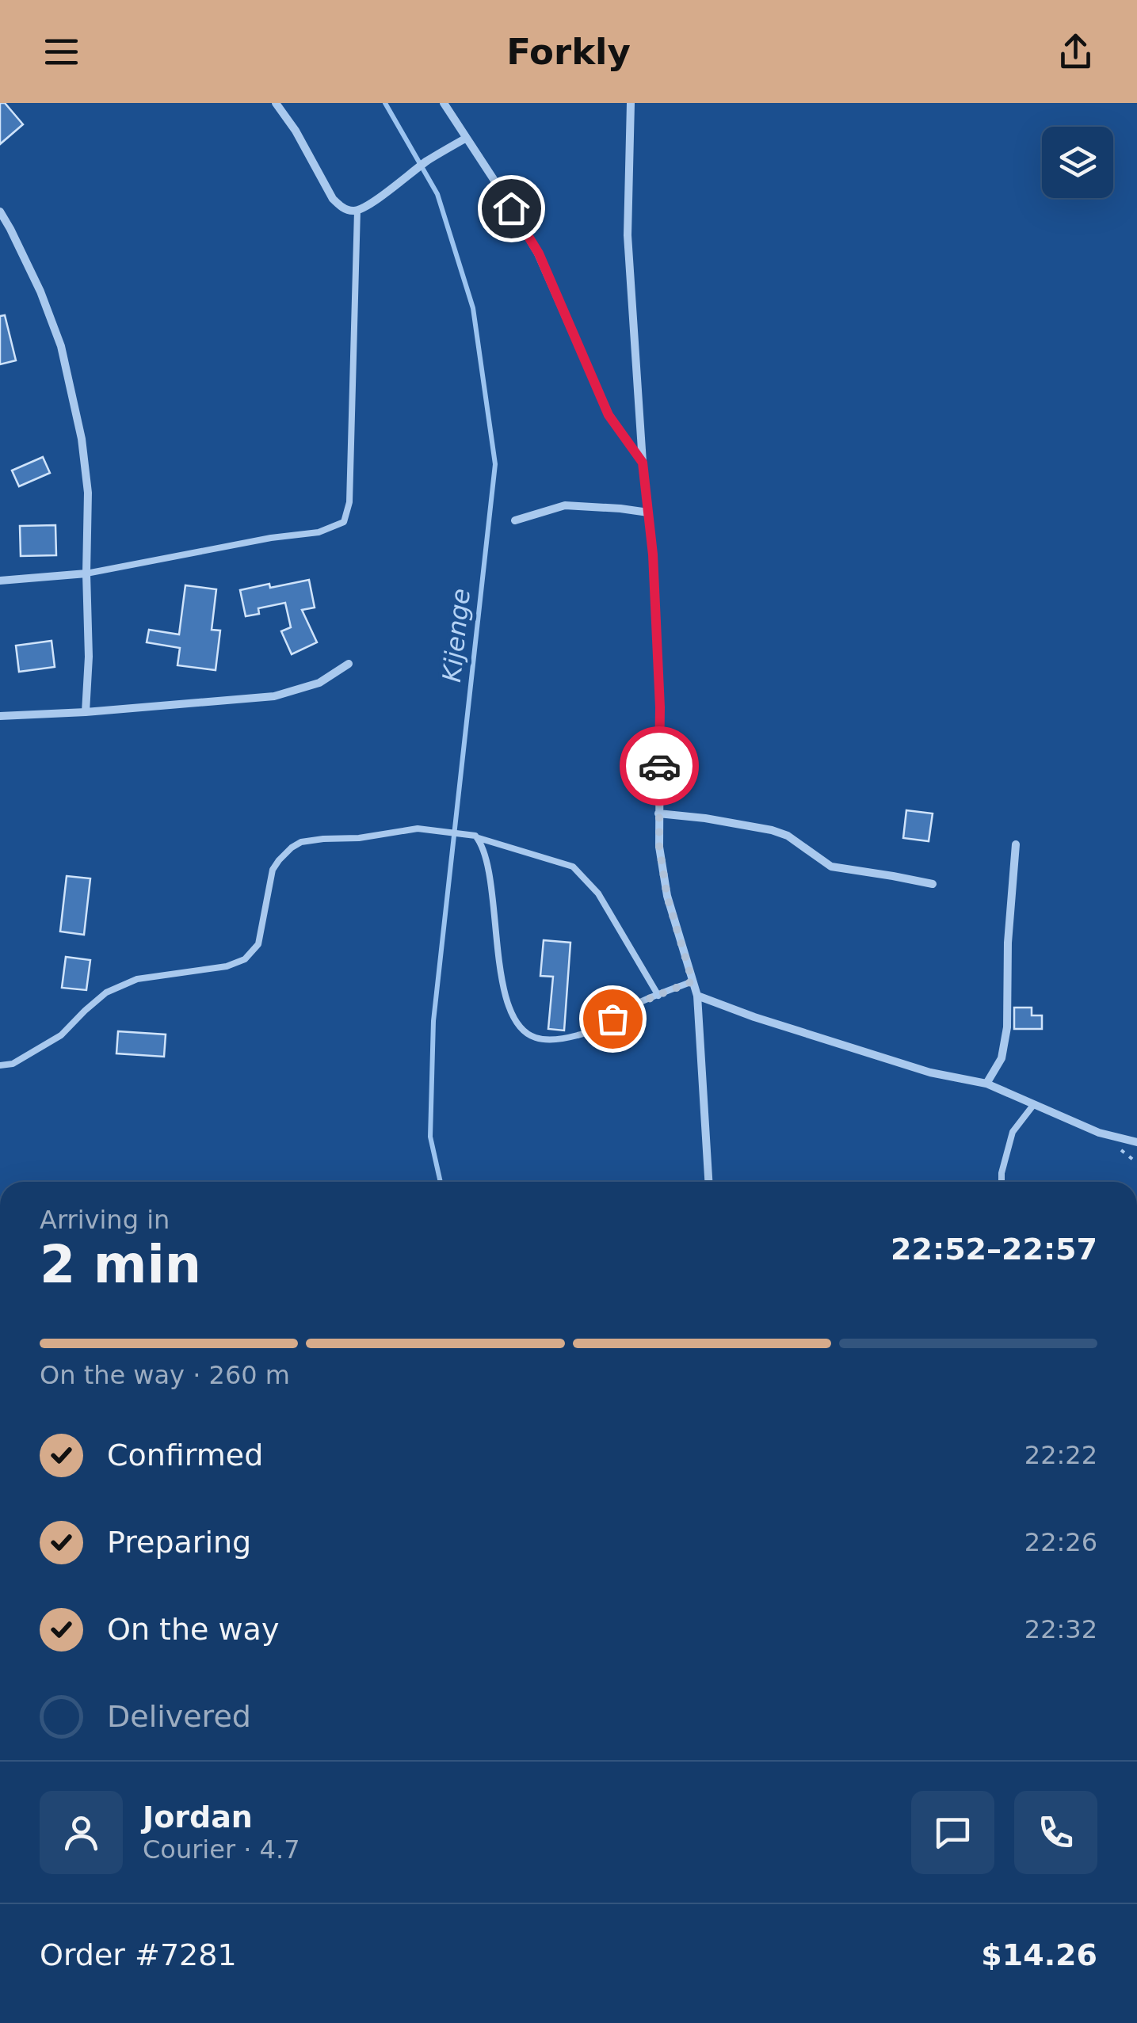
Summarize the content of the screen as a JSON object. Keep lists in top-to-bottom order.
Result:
{
  "water": ["Kijenge"],
  "page": {
    "header": "Forkly",
    "heading": ["2 min", "Arriving in", "22:52–22:57"],
    "panel": [
      "Jordan",
      "Courier · 4.7",
      "Order #7281",
      "$14.26"
    ],
    "bar": "On the way · 260 m",
    "list": [
      ["Confirmed", "22:22"],
      ["Preparing", "22:26"],
      ["On the way", "22:32"],
      "Delivered"
    ]
  }
}
